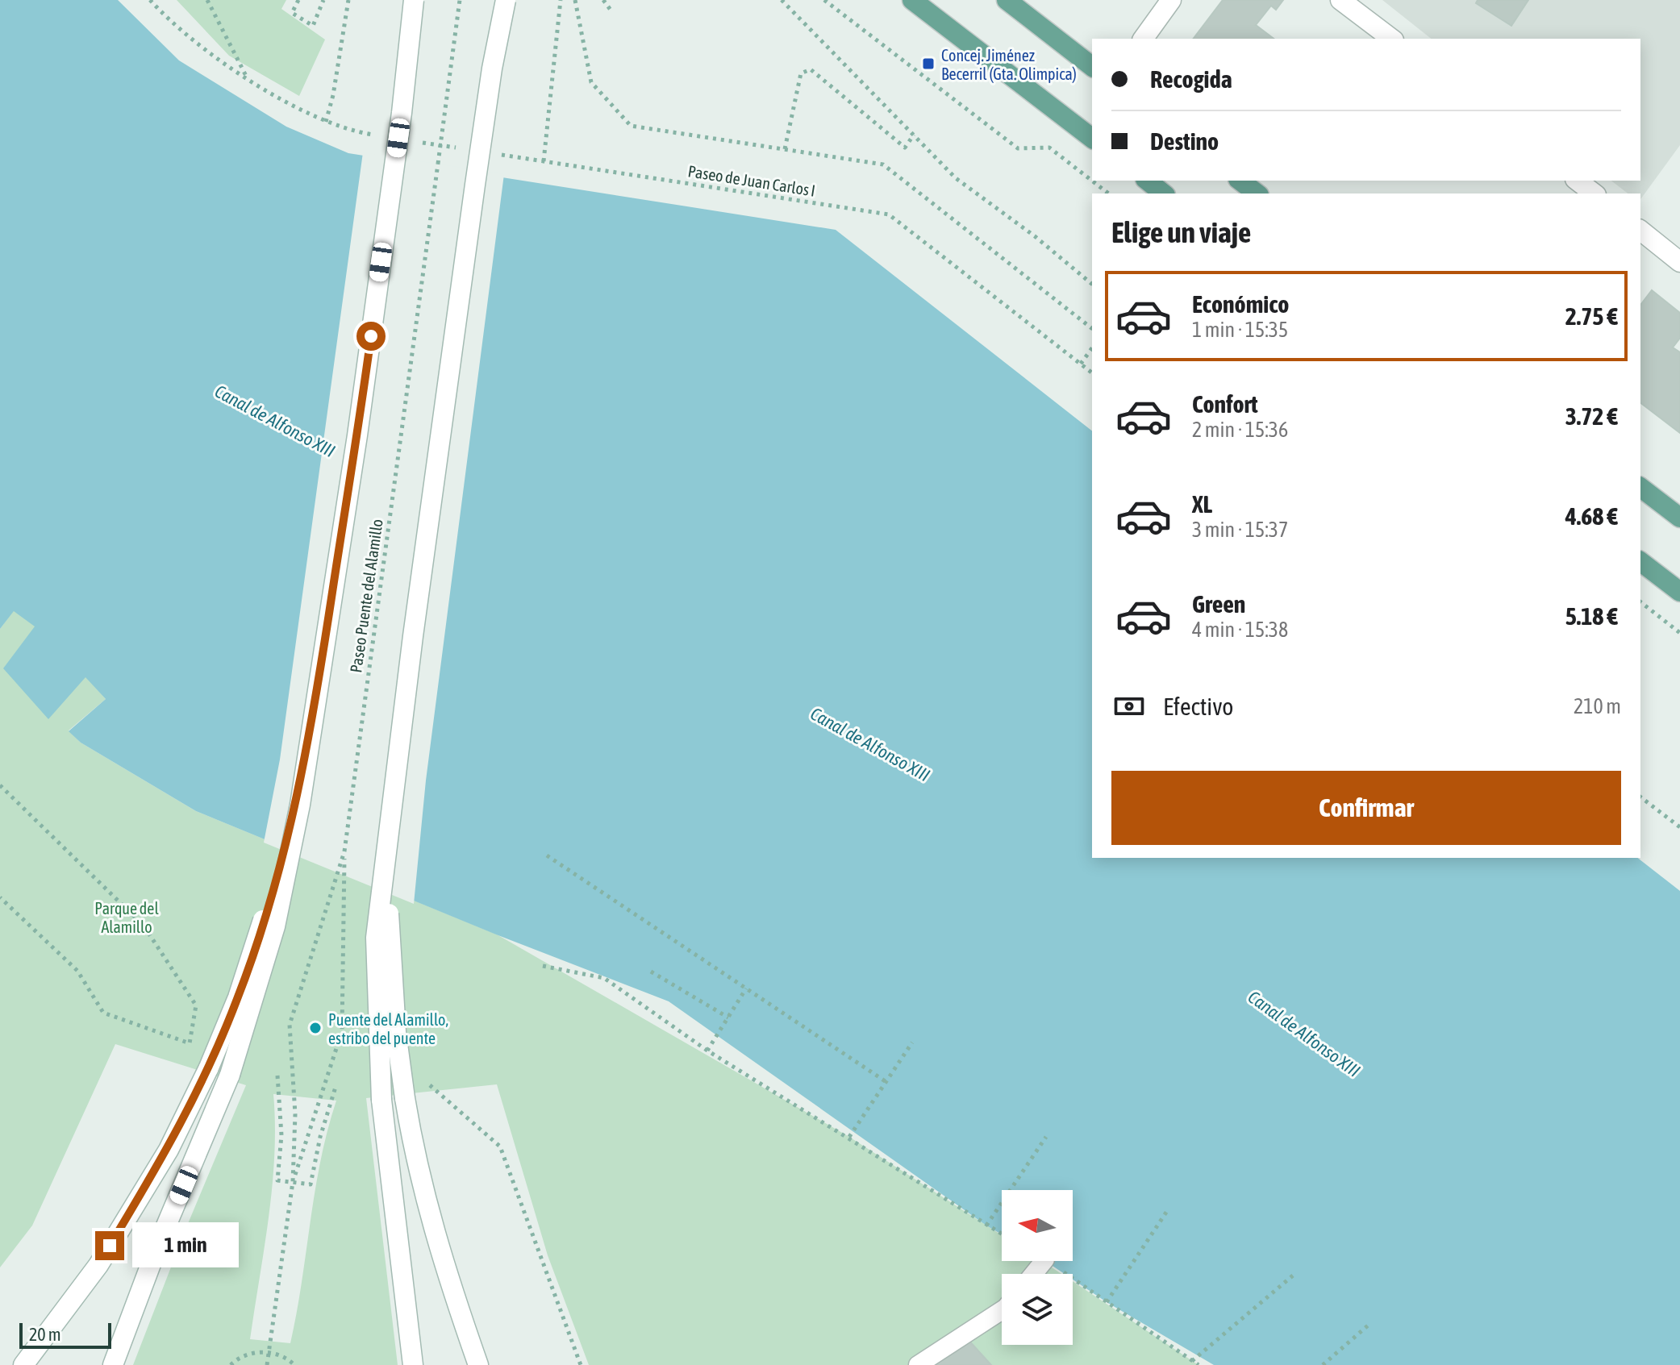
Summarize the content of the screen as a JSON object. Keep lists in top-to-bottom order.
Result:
{
  "streets": {
    "path": ["Paseo de Juan Carlos I", "Paseo Puente del Alamillo"]
  },
  "water": ["Canal de Alfonso XIII"],
  "parks": ["Parque del Alamillo"],
  "places": {
    "transit": ["Concej. Jiménez Becerril (Gta. Olimpica)"],
    "other": ["Puente del Alamillo, estribo del puente"]
  },
  "scale_bar": "20 m",
  "north": "left",
  "page": {
    "banner": ["Recogida", "Destino"],
    "heading": "Elige un viaje",
    "list": [
      {
        "name": "Económico",
        "note": "1 min · 15:35",
        "value": "2.75 €"
      },
      {
        "name": "Confort",
        "note": "2 min · 15:36",
        "value": "3.72 €"
      },
      {
        "name": "XL",
        "note": "3 min · 15:37",
        "value": "4.68 €"
      },
      {
        "name": "Green",
        "note": "4 min · 15:38",
        "value": "5.18 €"
      }
    ],
    "pay": ["Efectivo", "210 m"],
    "buttons": "Confirmar",
    "bubble": "1 min",
    "scale": "20 m"
  }
}
